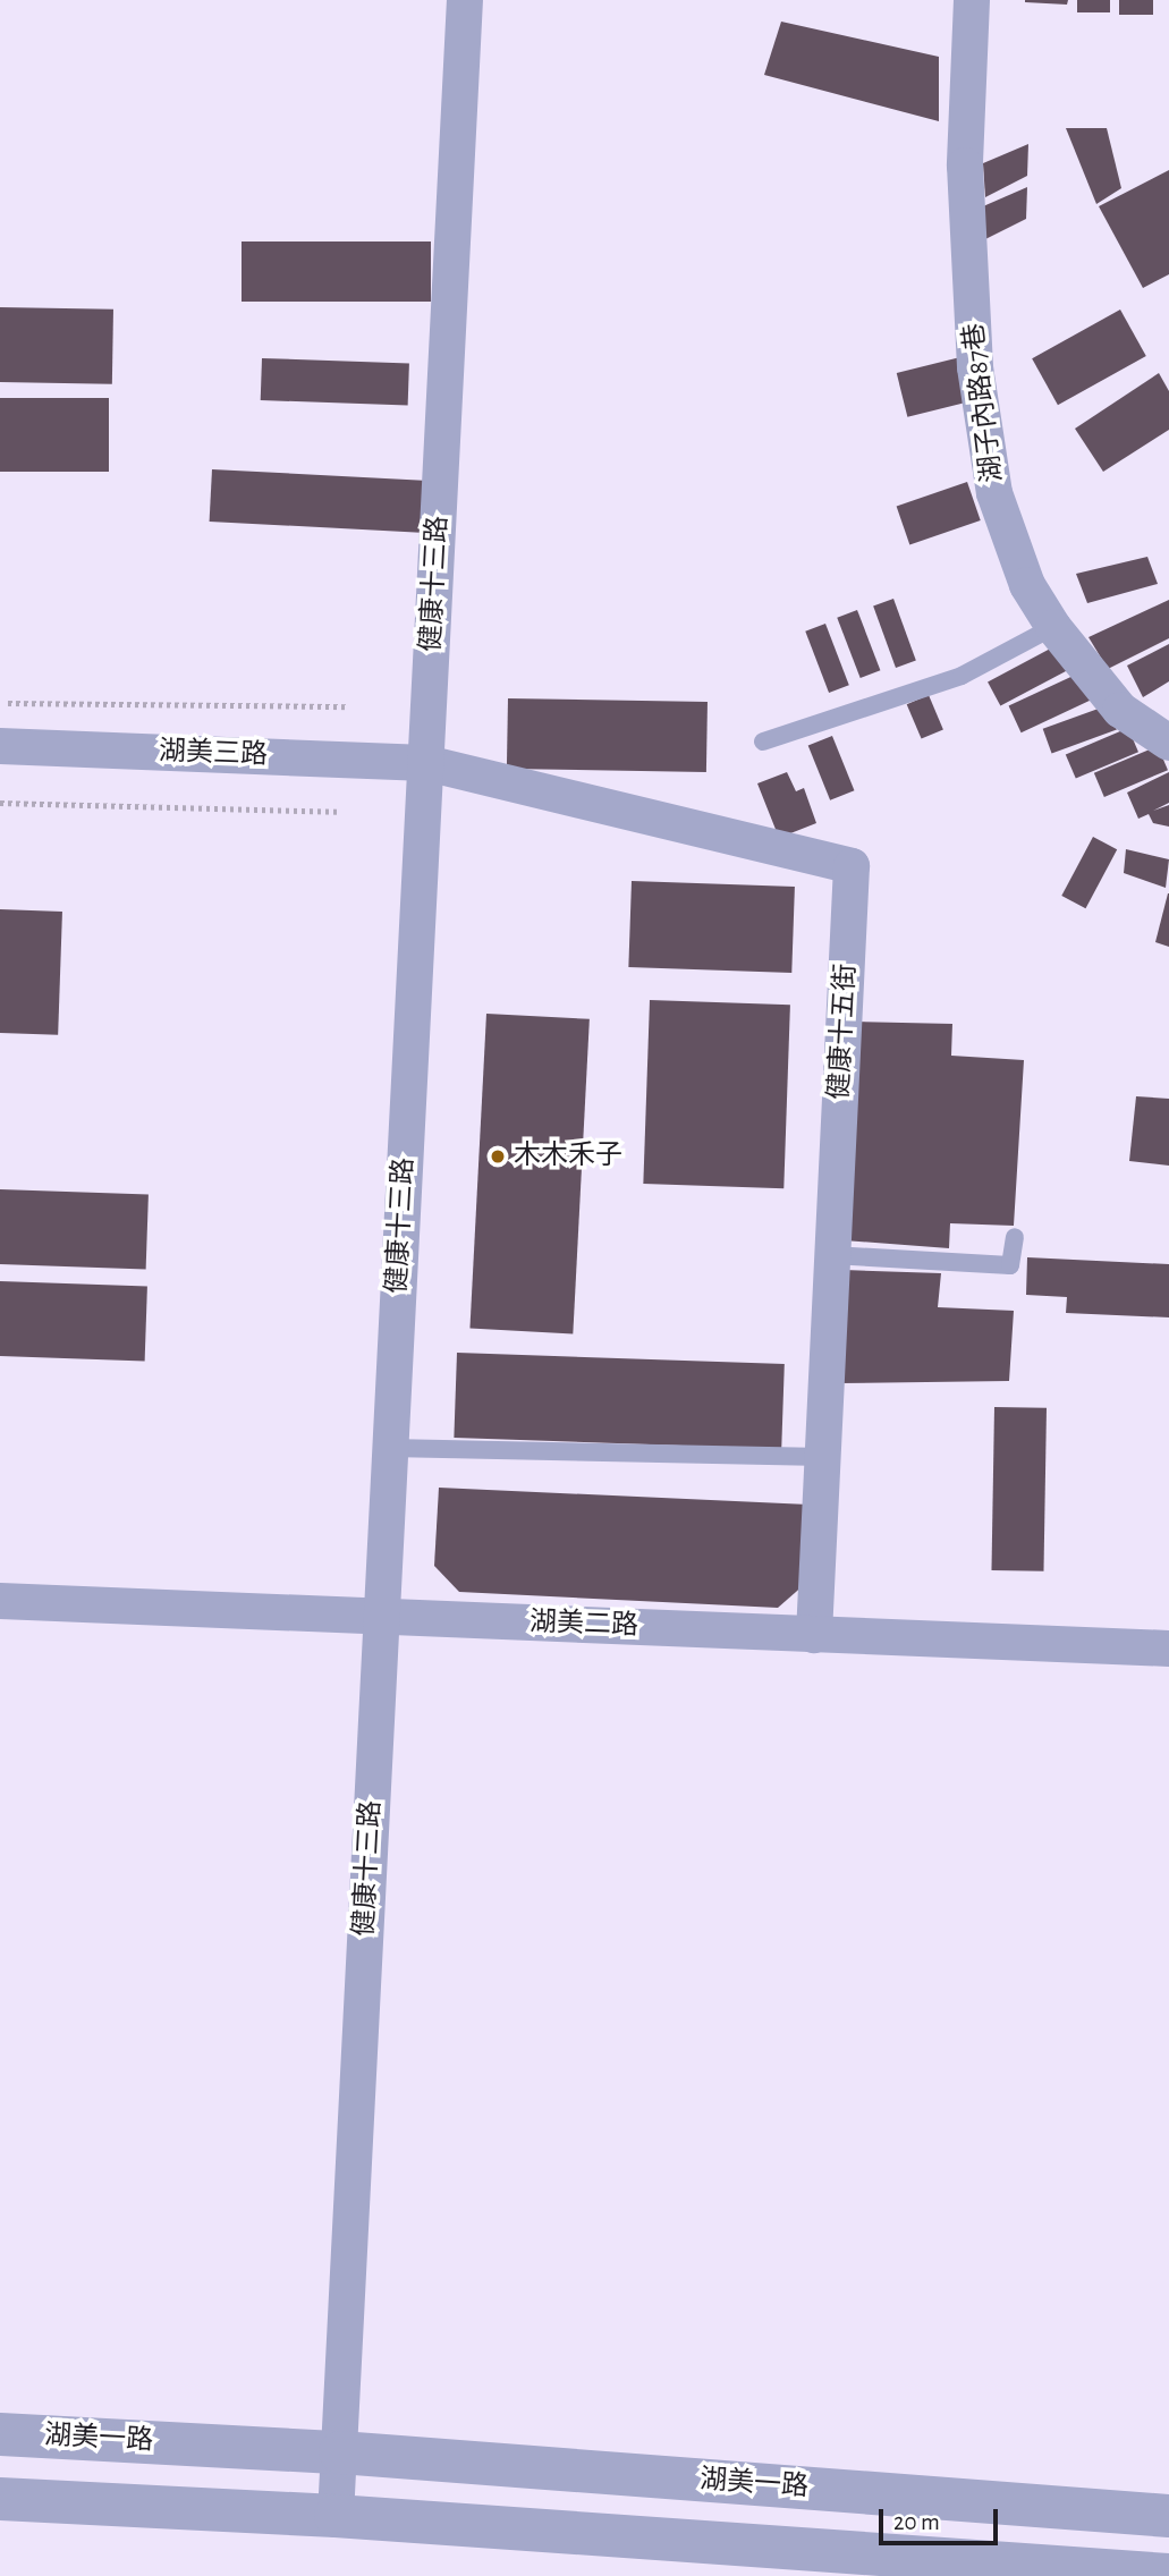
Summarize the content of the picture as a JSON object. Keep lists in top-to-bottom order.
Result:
{
  "streets": {
    "street": [
      "湖子內路87巷",
      "健康十三路",
      "湖美三路",
      "健康十五街",
      "湖美二路",
      "湖美一路"
    ]
  },
  "crossings": [
    ["健康十三路", "湖美三路"],
    ["健康十三路", "健康十五街"],
    ["健康十三路", "湖美二路"],
    ["健康十三路", "湖美一路"],
    ["湖美三路", "健康十五街"],
    ["健康十五街", "湖美二路"]
  ],
  "places": ["木木禾子"],
  "scale_bar": "20 m"
}
